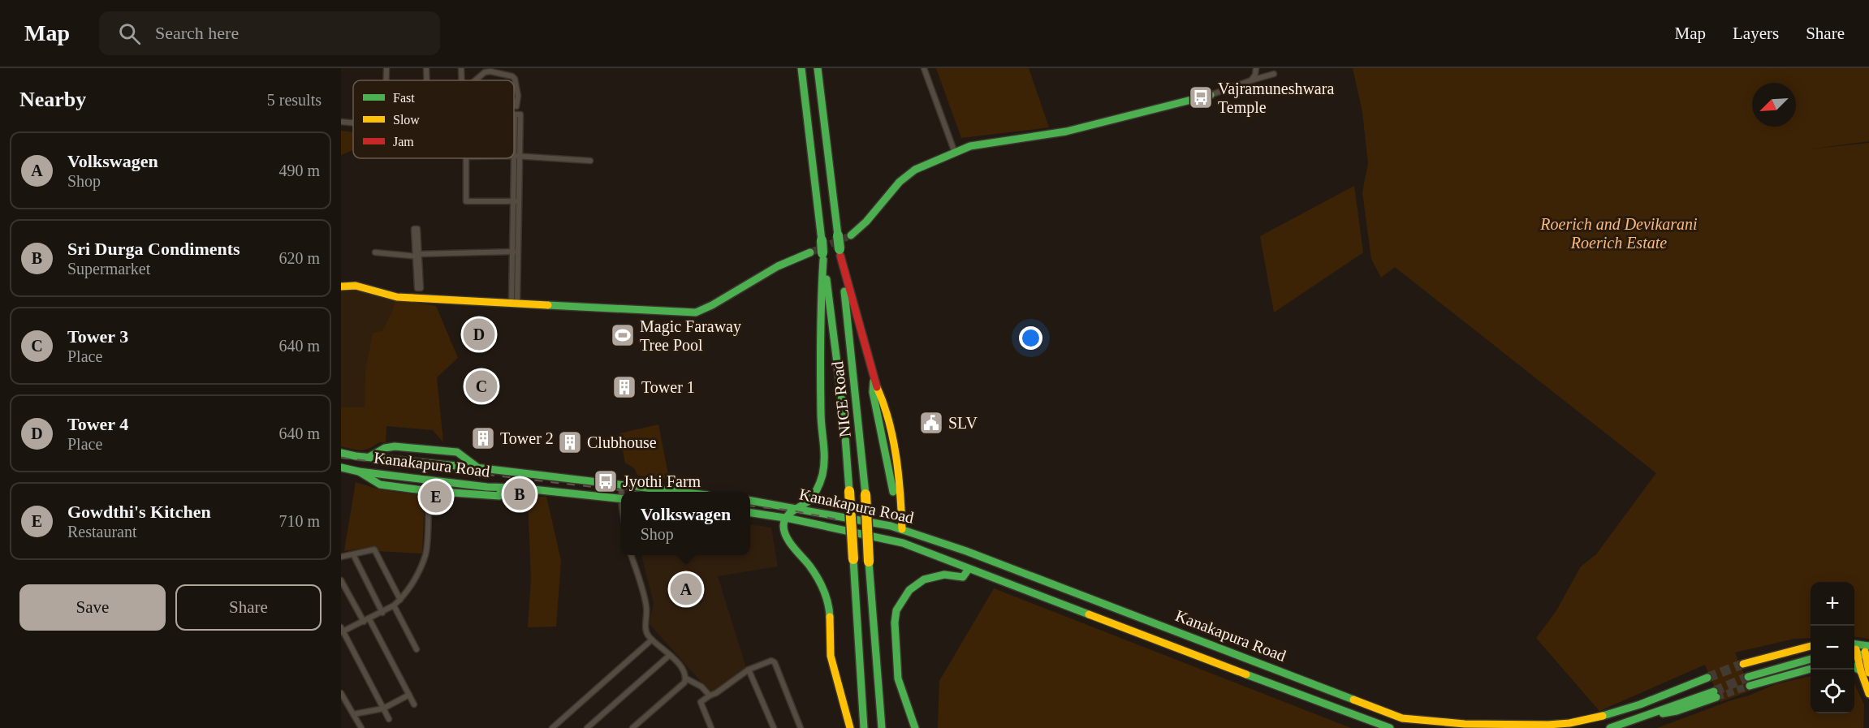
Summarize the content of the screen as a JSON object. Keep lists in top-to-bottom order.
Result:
{
  "streets": {
    "main road": ["NICE Road", "Kanakapura Road"]
  },
  "parks": ["Roerich and Devikarani Roerich Estate"],
  "places": {
    "bus stop": ["Vajramuneshwara Temple", "Jyothi Farm"],
    "sports": ["Magic Faraway Tree Pool"],
    "building": ["Tower 1", "Tower 2", "Clubhouse"],
    "public building": ["SLV"]
  },
  "legend": ["Fast", "Slow", "Jam"],
  "north": "bottom left",
  "page": {
    "header": "Map",
    "search": "Search here",
    "nav": ["Map", "Layers", "Share"],
    "heading": ["Nearby", "5 results"],
    "list": [
      {
        "mark": "A",
        "name": "Volkswagen",
        "note": "Shop",
        "value": "490 m"
      },
      {
        "mark": "B",
        "name": "Sri Durga Condiments",
        "note": "Supermarket",
        "value": "620 m"
      },
      {
        "mark": "C",
        "name": "Tower 3",
        "note": "Place",
        "value": "640 m"
      },
      {
        "mark": "D",
        "name": "Tower 4",
        "note": "Place",
        "value": "640 m"
      },
      {
        "mark": "E",
        "name": "Gowdthi's Kitchen",
        "note": "Restaurant",
        "value": "710 m"
      }
    ],
    "pins": [
      "D",
      "C",
      "B",
      "E",
      "A"
    ],
    "popup": ["Volkswagen", "Shop"],
    "buttons": ["Save", "Share"],
    "map_buttons": ["+", "−"]
  }
}
